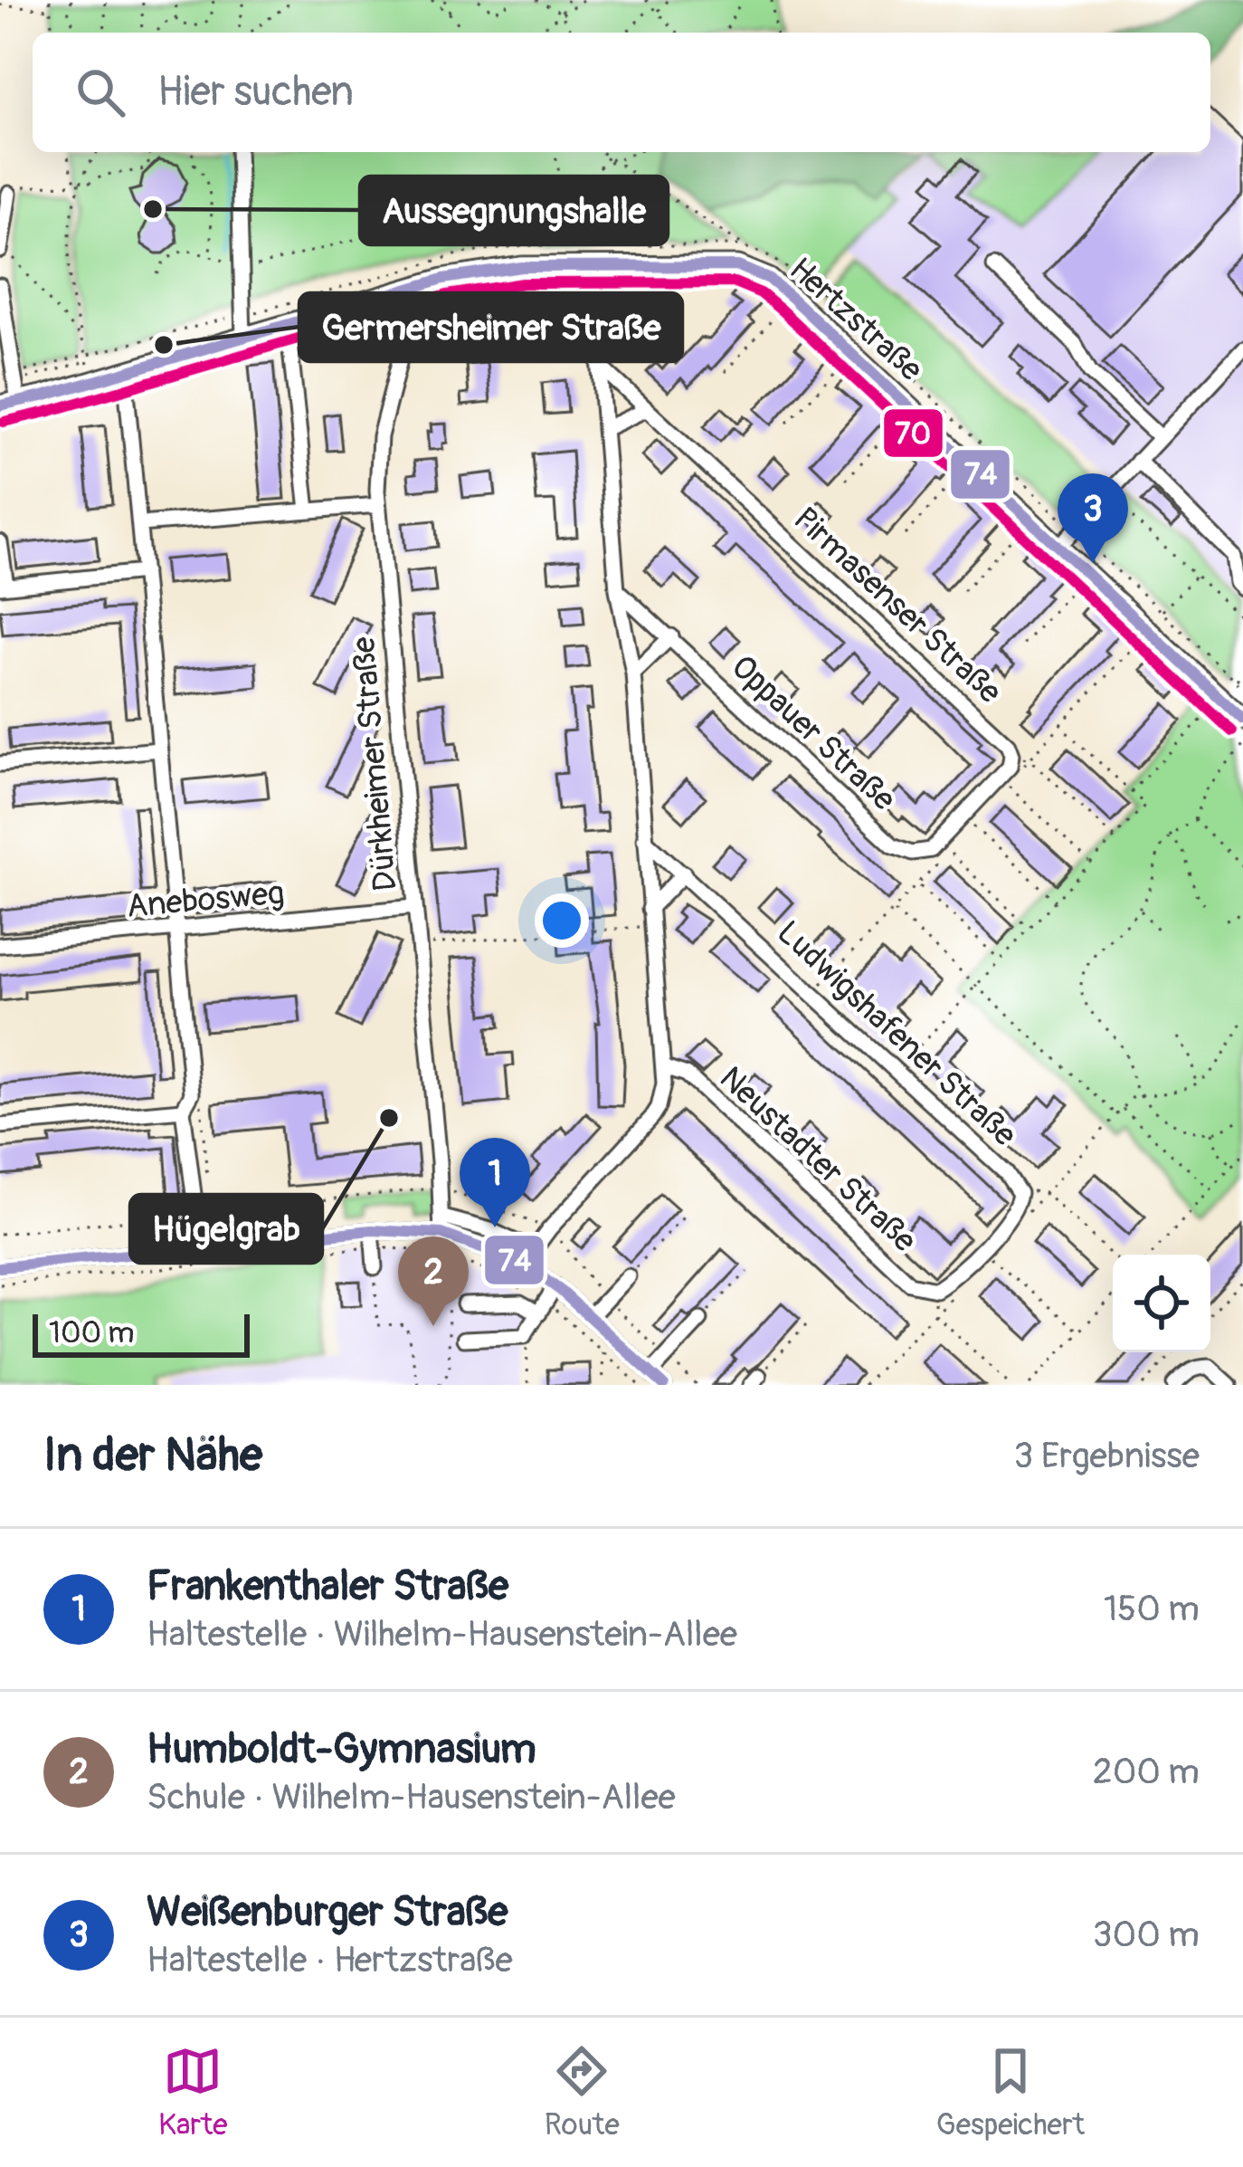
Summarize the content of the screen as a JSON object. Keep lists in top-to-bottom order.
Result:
{
  "streets": {
    "main road": ["Hertzstraße"],
    "street": [
      "Pirmasenser Straße",
      "Oppauer Straße",
      "Dürkheimer Straße",
      "Anebosweg",
      "Ludwigshafener Straße",
      "Neustadter Straße"
    ]
  },
  "crossings": [
    ["Hertzstraße", "Dürkheimer Straße"],
    ["Pirmasenser Straße", "Oppauer Straße"],
    ["Dürkheimer Straße", "Anebosweg"],
    ["Ludwigshafener Straße", "Neustadter Straße"]
  ],
  "places": ["Aussegnungshalle", "Germersheimer Straße", "Hügelgrab"],
  "lines": ["transit line 74", "transit line 70"],
  "scale_bar": "100 m",
  "page": {
    "search": "Hier suchen",
    "pins": ["3", "1", "2"],
    "scale": "100 m",
    "heading": ["In der Nähe", "3 Ergebnisse"],
    "list": [
      {
        "mark": "1",
        "name": "Frankenthaler Straße",
        "note": "Haltestelle · Wilhelm-Hausenstein-Allee",
        "value": "150 m"
      },
      {
        "mark": "2",
        "name": "Humboldt-Gymnasium",
        "note": "Schule · Wilhelm-Hausenstein-Allee",
        "value": "200 m"
      },
      {
        "mark": "3",
        "name": "Weißenburger Straße",
        "note": "Haltestelle · Hertzstraße",
        "value": "300 m"
      }
    ],
    "nav": ["Karte", "Route", "Gespeichert"]
  }
}
